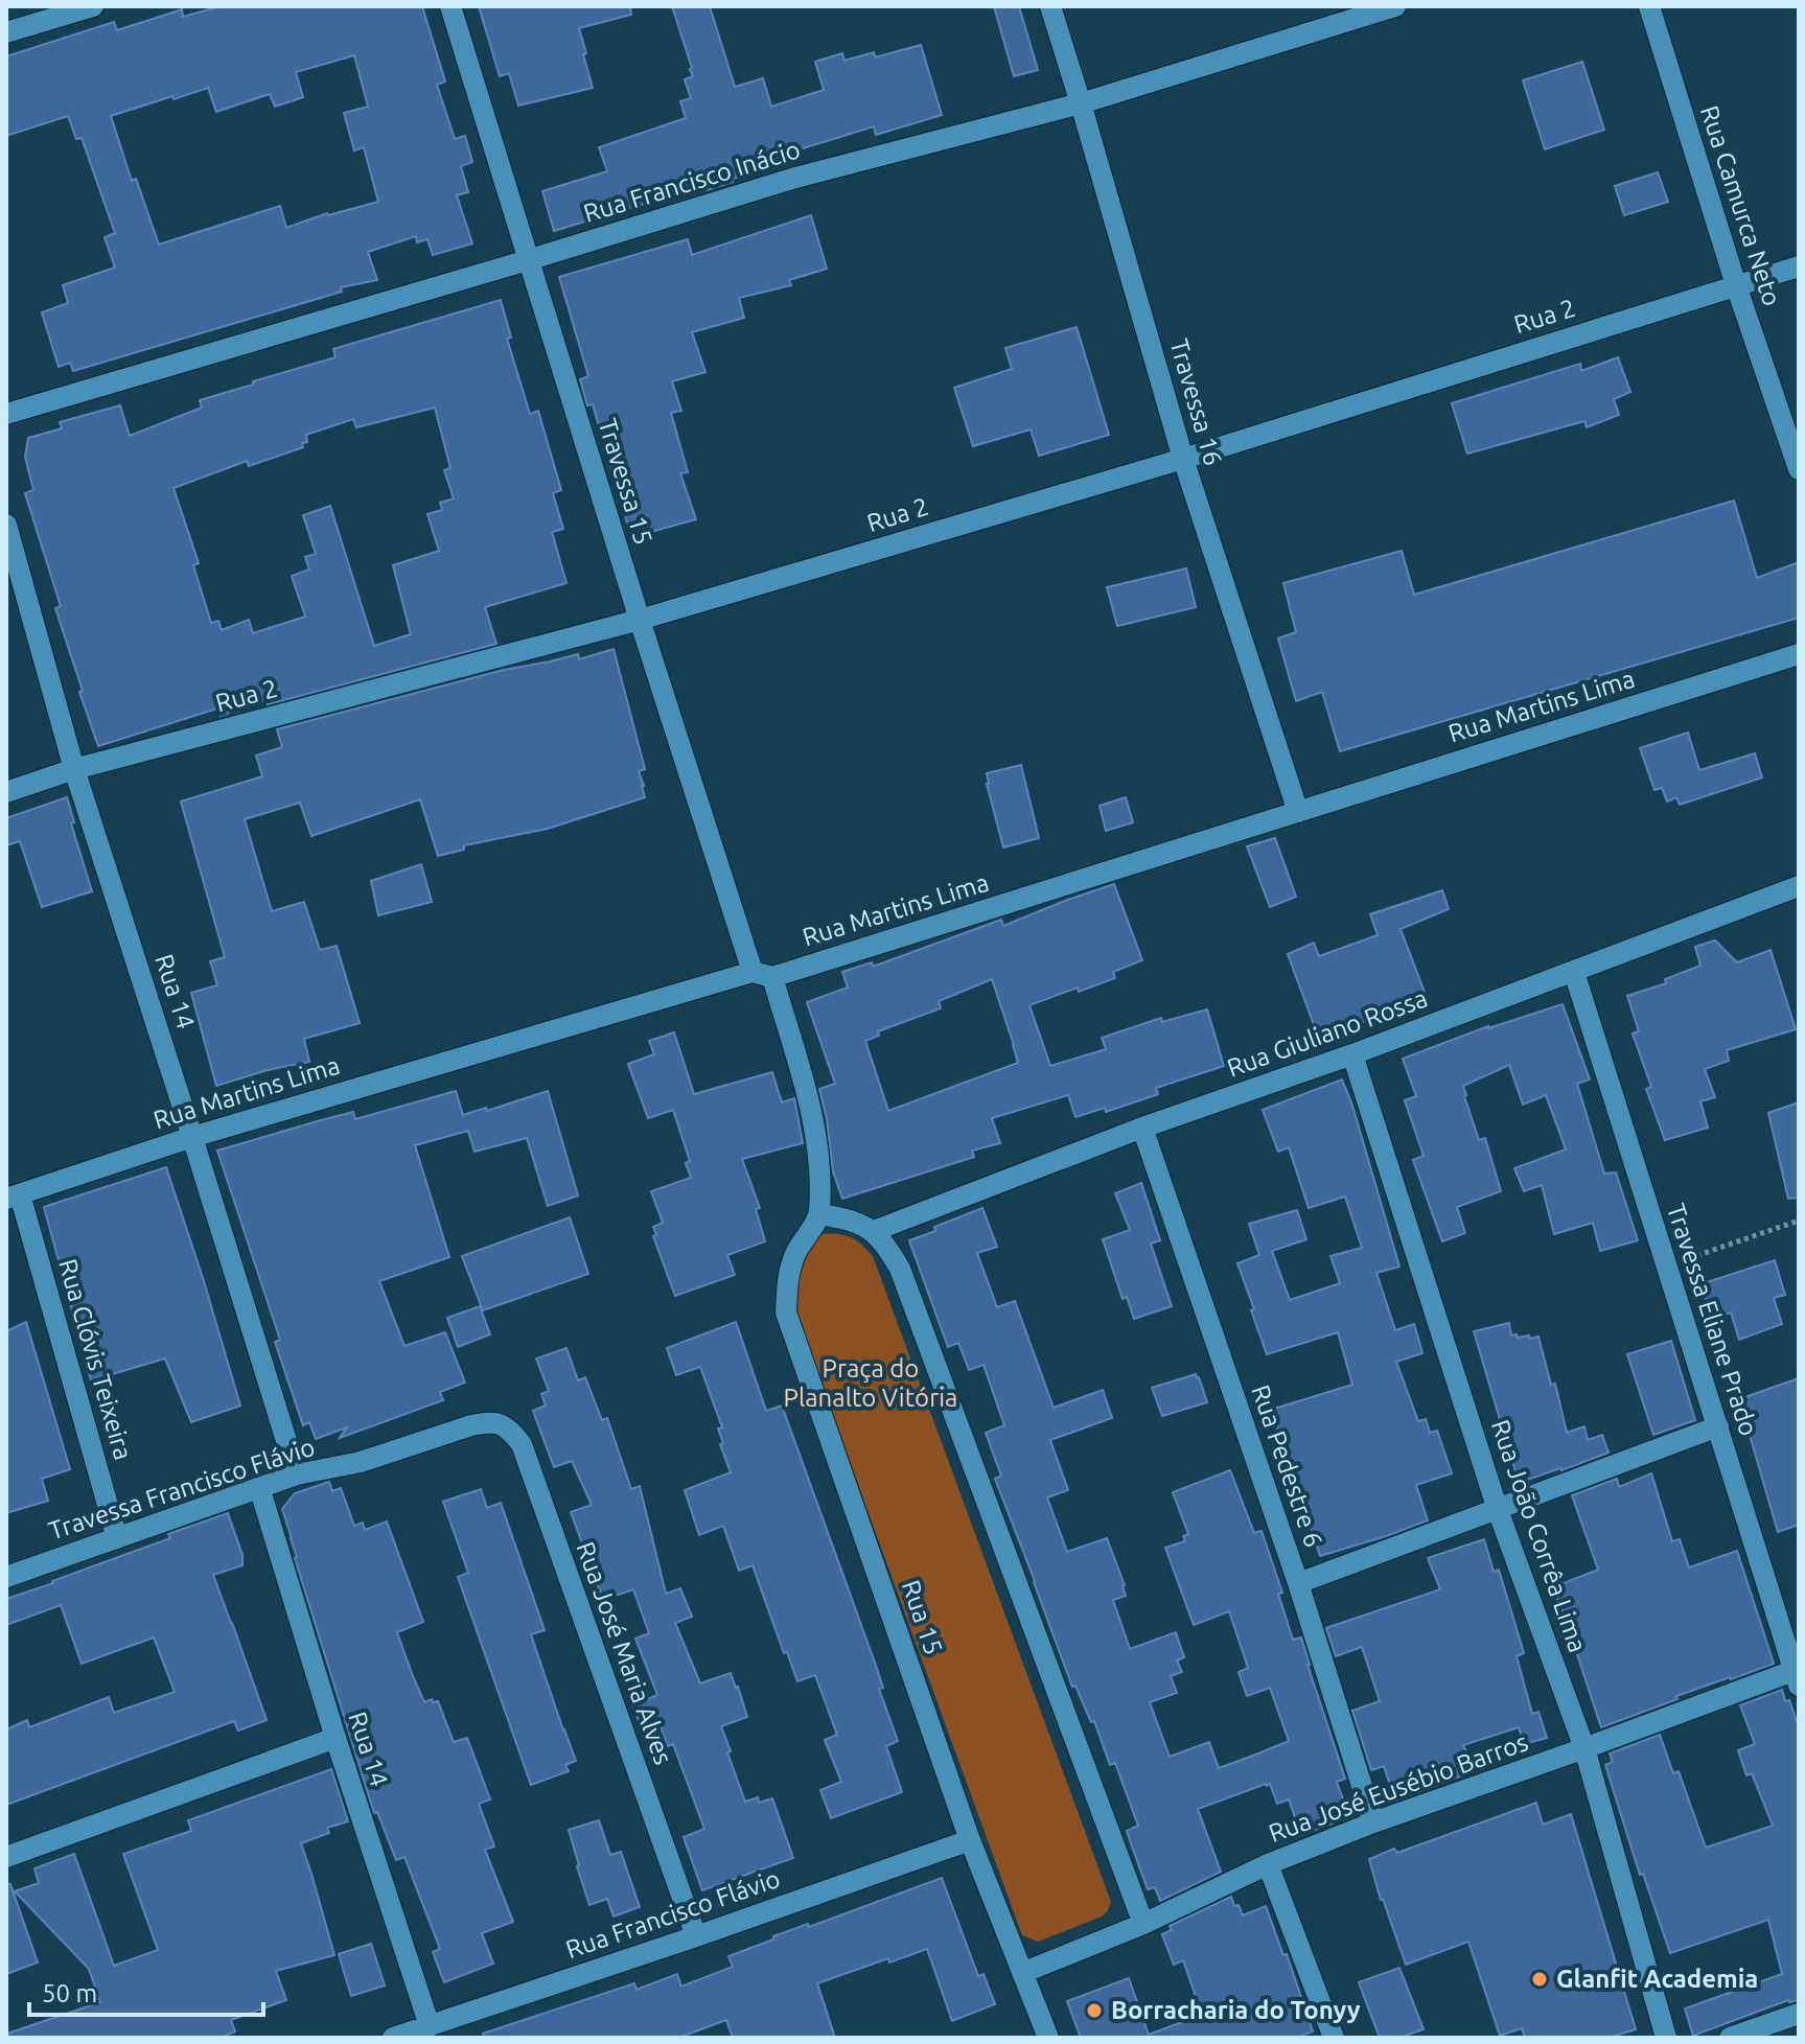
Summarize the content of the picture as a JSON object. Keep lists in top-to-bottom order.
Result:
{
  "streets": {
    "street": [
      "Rua Francisco Inácio",
      "Rua Camurca Neto",
      "Rua 2",
      "Travessa 16",
      "Travessa 15",
      "Rua Martins Lima",
      "Rua 14",
      "Rua Giuliano Rossa",
      "Travessa Eliane Prado",
      "Rua Clóvis Teixeira",
      "Rua Pedestre 6",
      "Travessa Francisco Flávio",
      "Rua João Corrêa Lima",
      "Rua 15",
      "Rua José Maria Alves",
      "Rua José Eusébio Barros",
      "Rua Francisco Flávio"
    ]
  },
  "crossings": [
    ["Rua Francisco Inácio", "Travessa 16"],
    ["Rua Francisco Inácio", "Travessa 15"],
    ["Rua Camurca Neto", "Rua 2"],
    ["Rua 2", "Travessa 16"],
    ["Rua 2", "Travessa 15"],
    ["Rua 2", "Rua 14"],
    ["Travessa 16", "Rua Martins Lima"],
    ["Travessa 15", "Rua Martins Lima"],
    ["Rua Martins Lima", "Rua 14"],
    ["Rua Martins Lima", "Rua Clóvis Teixeira"],
    ["Rua 14", "Travessa Francisco Flávio"],
    ["Rua 14", "Rua Francisco Flávio"],
    ["Rua Giuliano Rossa", "Travessa Eliane Prado"],
    ["Rua Giuliano Rossa", "Rua Pedestre 6"],
    ["Rua Giuliano Rossa", "Rua João Corrêa Lima"],
    ["Travessa Eliane Prado", "Rua José Eusébio Barros"],
    ["Rua Clóvis Teixeira", "Travessa Francisco Flávio"],
    ["Rua Pedestre 6", "Rua José Eusébio Barros"],
    ["Travessa Francisco Flávio", "Rua José Maria Alves"],
    ["Rua João Corrêa Lima", "Rua José Eusébio Barros"],
    ["Rua 15", "Rua José Eusébio Barros"],
    ["Rua 15", "Rua Francisco Flávio"],
    ["Rua José Maria Alves", "Rua Francisco Flávio"]
  ],
  "parks": ["Praça do Planalto Vitória"],
  "places": ["Glanfit Academia", "Borracharia do Tonyy"],
  "scale_bar": "50 m"
}
